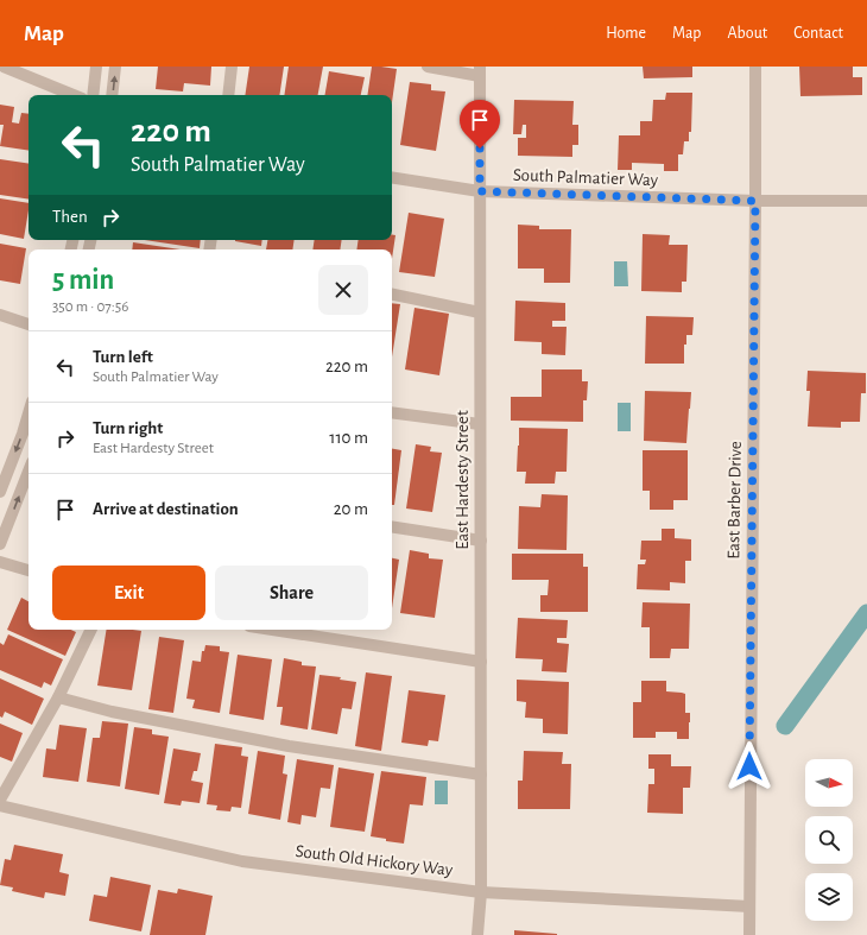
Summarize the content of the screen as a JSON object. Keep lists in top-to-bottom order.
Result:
{
  "streets": {
    "street": [
      "South Palmatier Way",
      "East Hardesty Street",
      "East Barber Drive",
      "South Old Hickory Way"
    ]
  },
  "crossings": [
    ["South Palmatier Way", "East Hardesty Street"],
    ["South Palmatier Way", "East Barber Drive"],
    ["East Hardesty Street", "South Old Hickory Way"],
    ["East Barber Drive", "South Old Hickory Way"]
  ],
  "north": "right",
  "page": {
    "header": "Map",
    "nav": [
      "Home",
      "Map",
      "About",
      "Contact"
    ],
    "turn": ["220 m", "South Palmatier Way"],
    "then": "Then",
    "heading": ["5 min", "350 m · 07:56"],
    "list": [
      {
        "name": "Turn left",
        "note": "South Palmatier Way",
        "value": "220 m"
      },
      {
        "name": "Turn right",
        "note": "East Hardesty Street",
        "value": "110 m"
      },
      {
        "name": "Arrive at destination",
        "value": "20 m"
      }
    ],
    "buttons": ["Exit", "Share"]
  }
}
